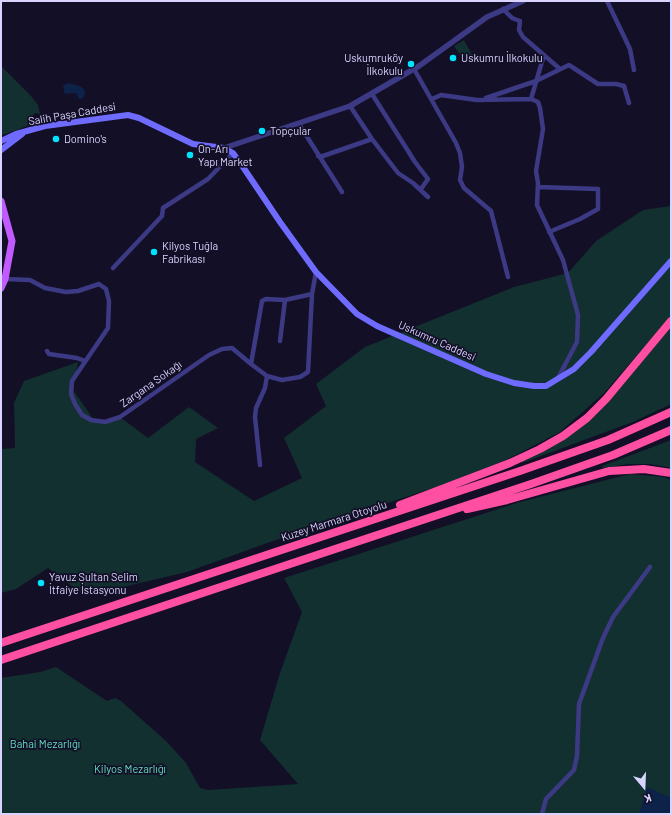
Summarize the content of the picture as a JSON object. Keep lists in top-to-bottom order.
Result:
{
  "streets": {
    "highway": ["Kuzey Marmara Otoyolu"],
    "main road": ["Salih Paşa Caddesi", "Uskumru Caddesi"],
    "street": ["Zargana Sokağı"]
  },
  "crossings": [
    ["Salih Paşa Caddesi", "Uskumru Caddesi"]
  ],
  "parks": ["Bahai Mezarlığı", "Kilyos Mezarlığı"],
  "places": [
    "Uskumru İlkokulu",
    "Uskumruköy İlkokulu",
    "Topçular",
    "Domino's",
    "On-Arı Yapı Market",
    "Kilyos Tuğla Fabrikası",
    "Yavuz Sultan Selim İtfaiye İstasyonu"
  ],
  "north": "bottom"
}
